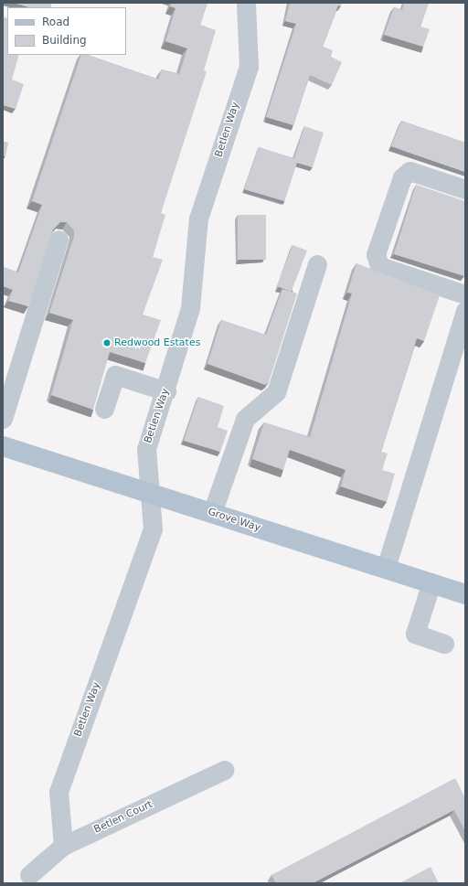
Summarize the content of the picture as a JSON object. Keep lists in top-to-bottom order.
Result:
{
  "streets": {
    "main road": ["Grove Way"],
    "street": ["Betlen Way", "Betlen Court"]
  },
  "crossings": [
    ["Betlen Way", "Grove Way"],
    ["Betlen Way", "Betlen Court"]
  ],
  "places": ["Redwood Estates"],
  "legend": ["Road", "Building"]
}
